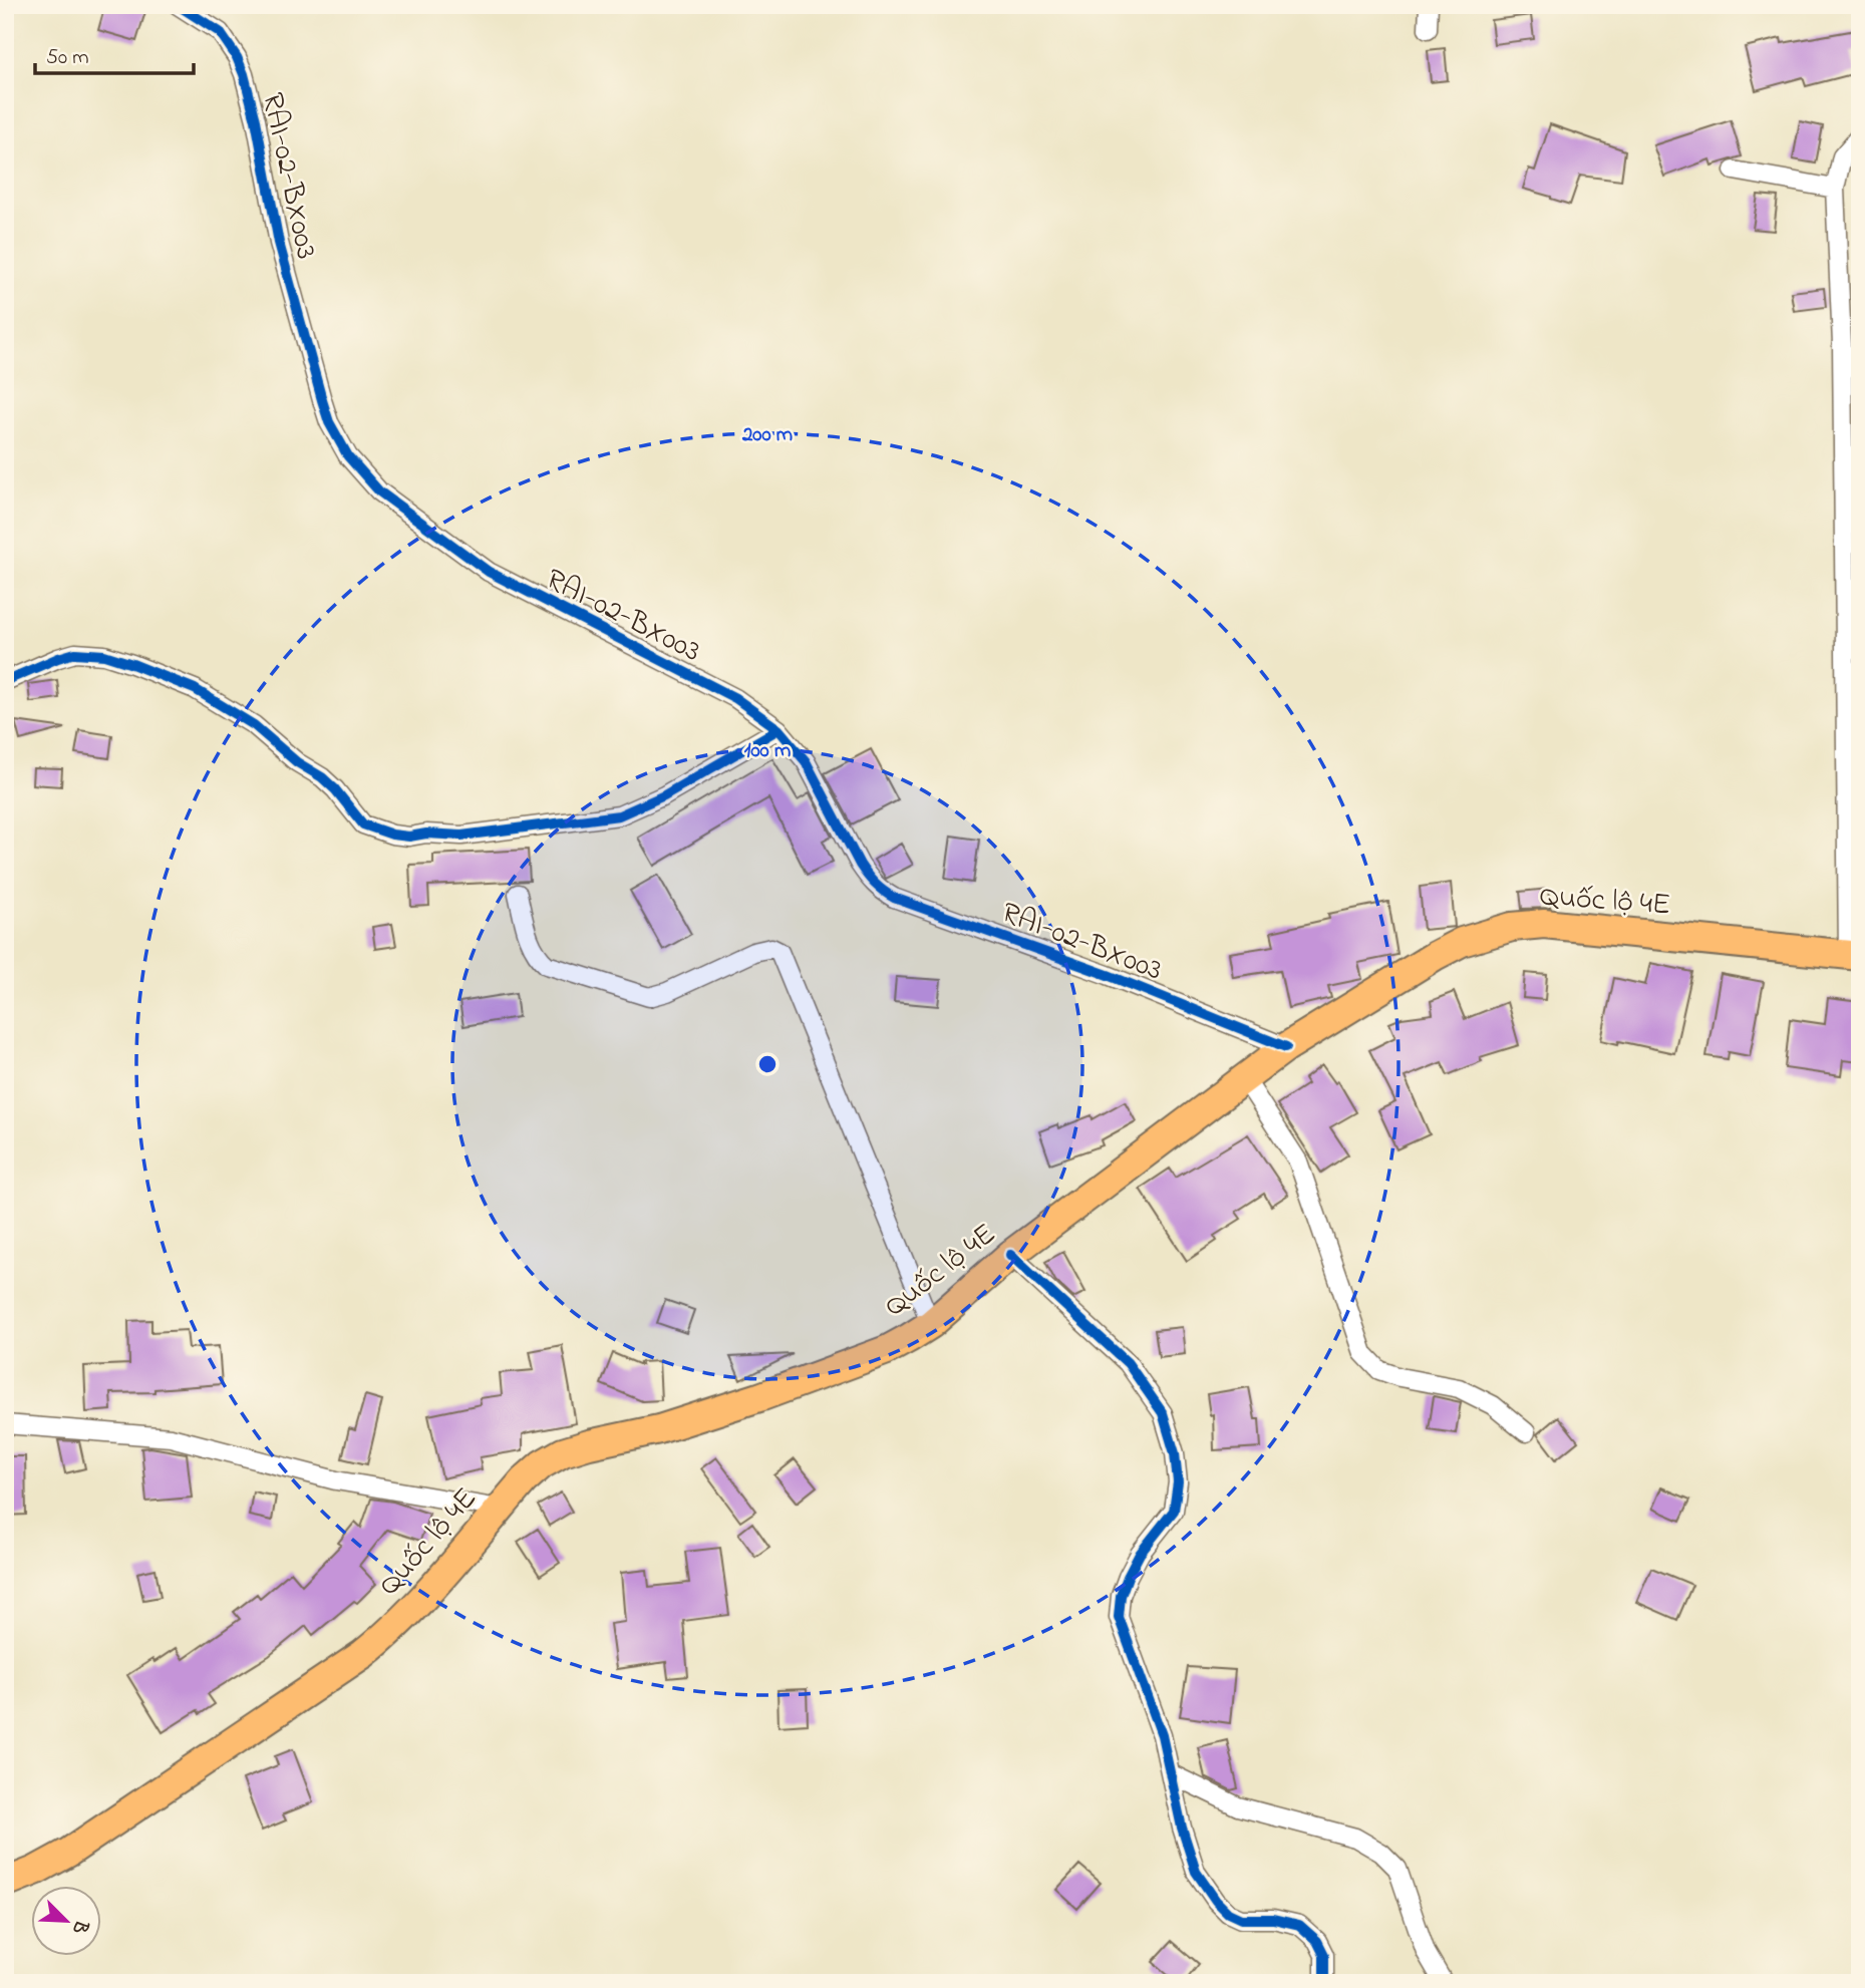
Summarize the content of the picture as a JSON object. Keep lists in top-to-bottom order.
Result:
{
  "streets": {
    "main road": ["Quốc lộ 4E"],
    "street": ["RAI-02-BX003"]
  },
  "crossings": [
    ["RAI-02-BX003", "Quốc lộ 4E"]
  ],
  "scale_bar": "50 m",
  "north": "bottom right",
  "rings": ["200 m", "100 m"]
}
